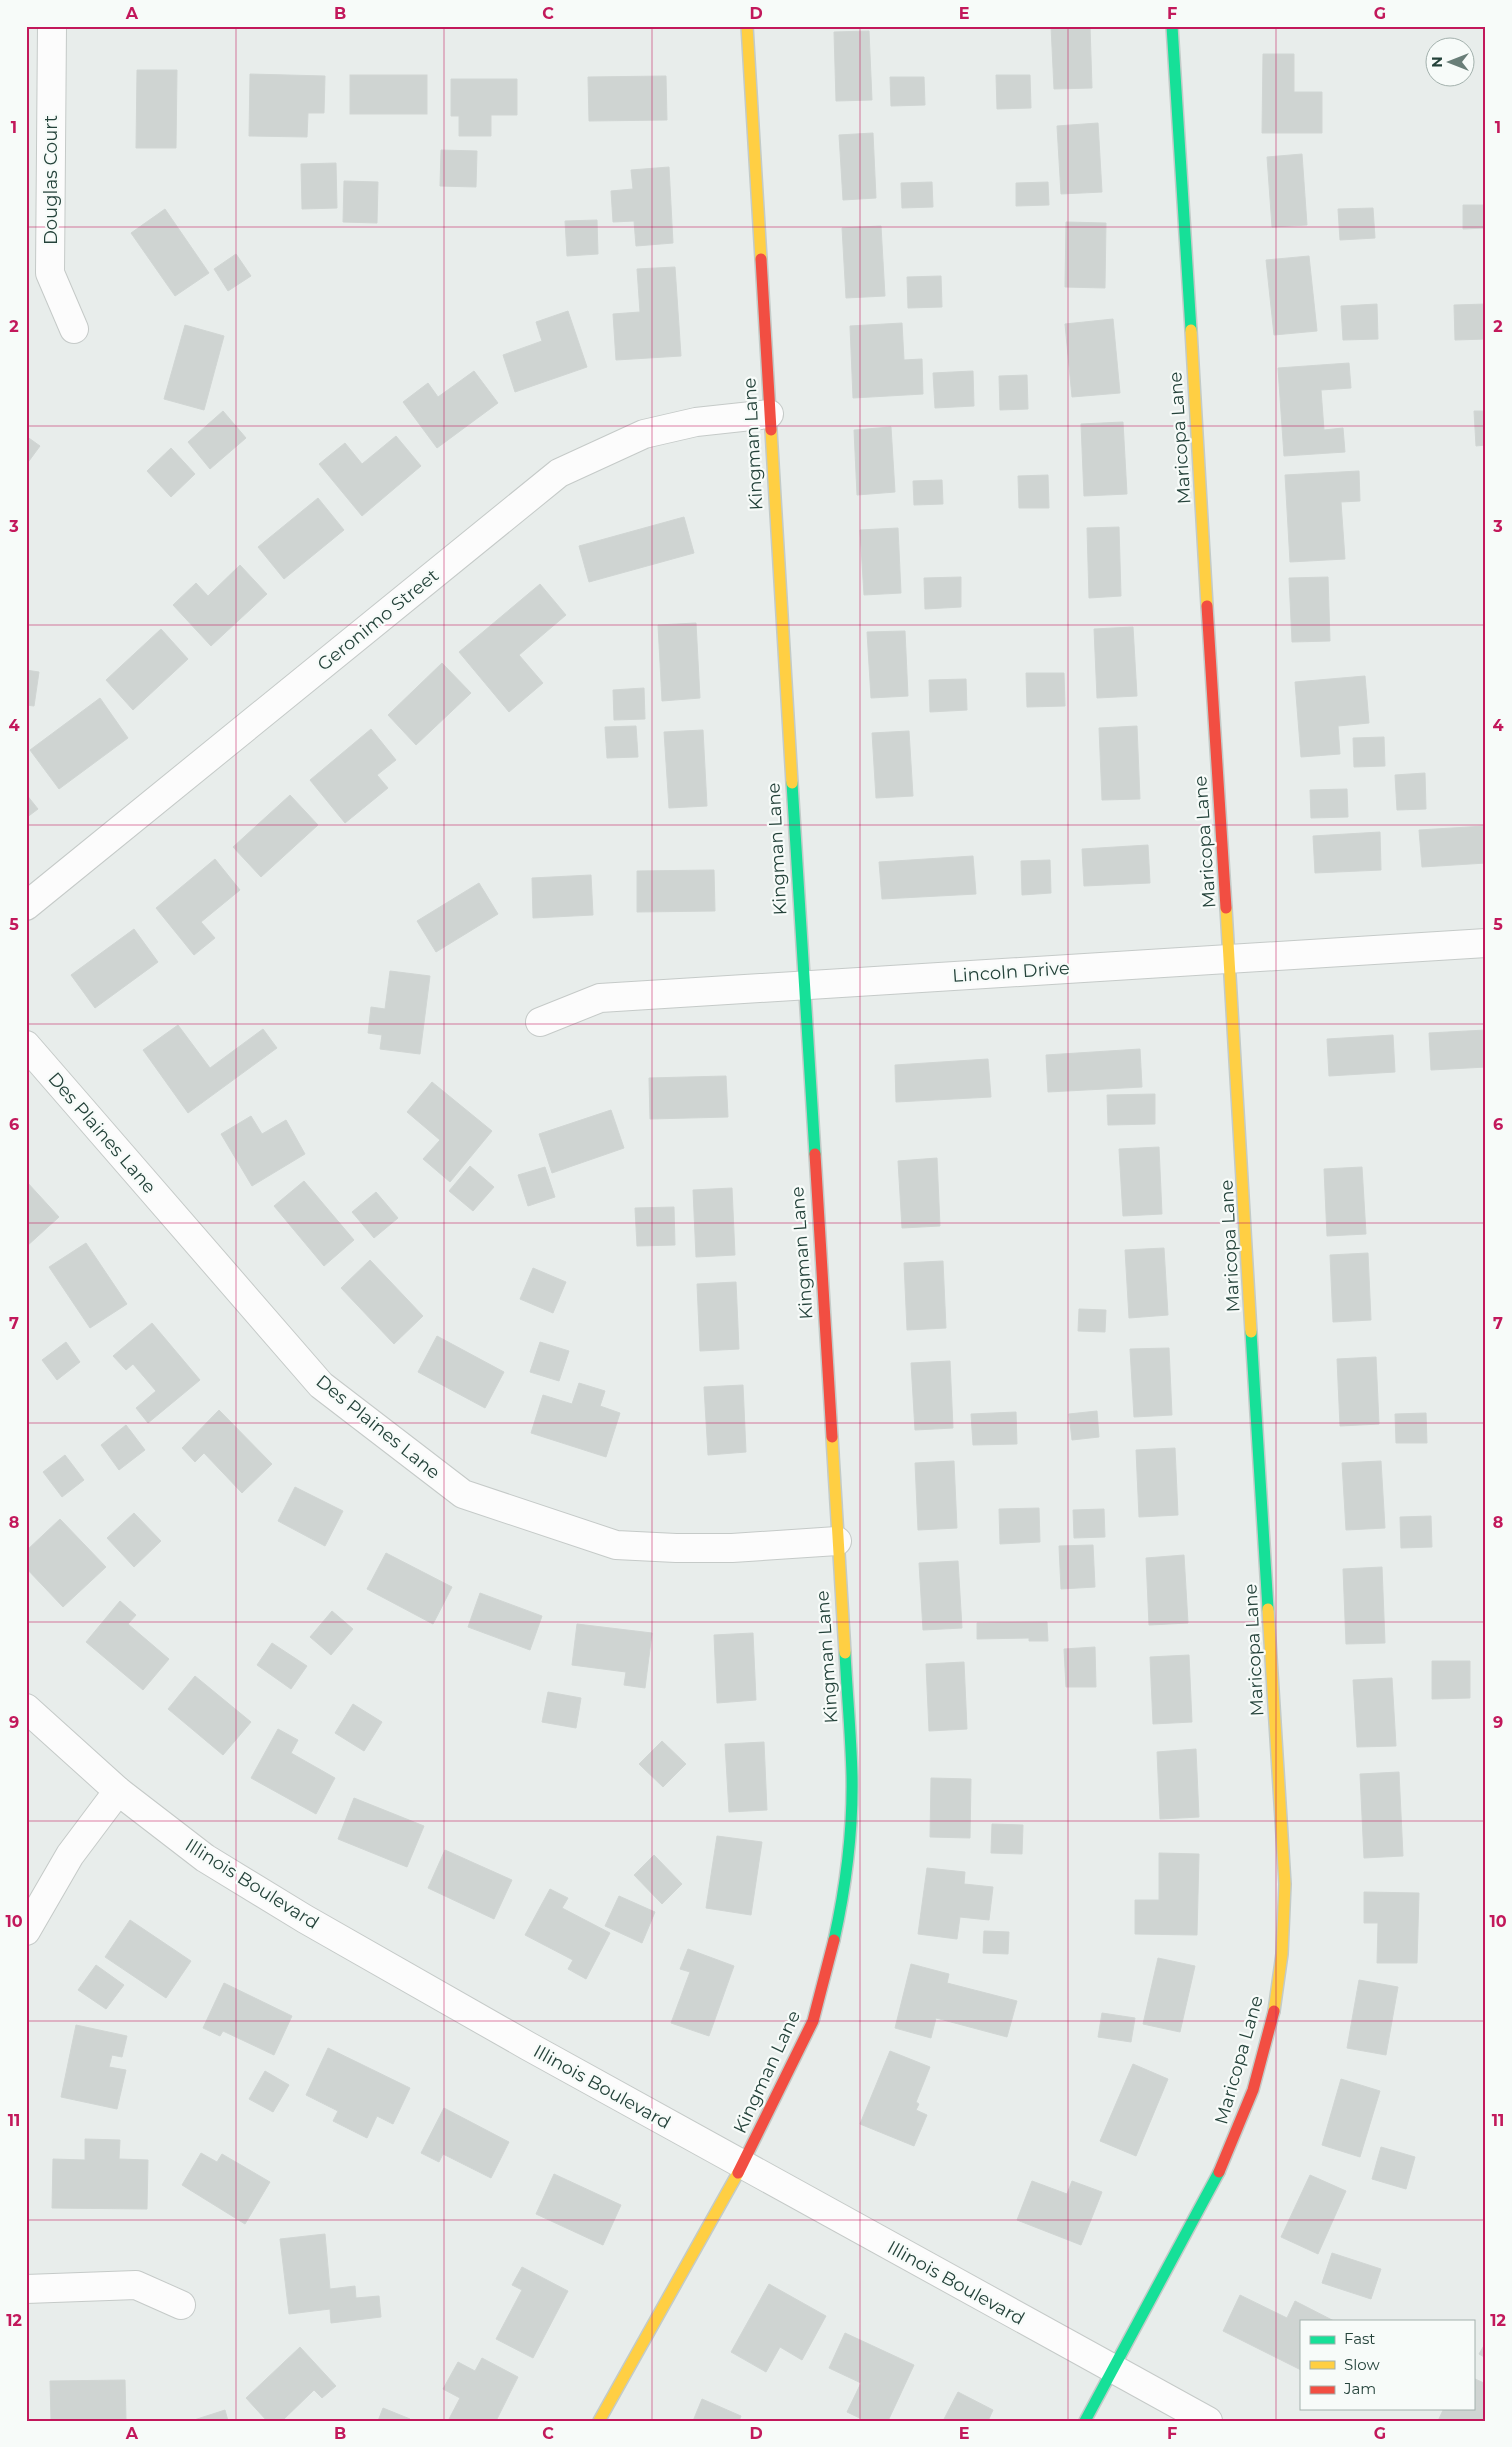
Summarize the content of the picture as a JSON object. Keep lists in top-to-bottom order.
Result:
{
  "streets": {
    "street": [
      "Douglas Court",
      "Maricopa Lane",
      "Kingman Lane",
      "Geronimo Street",
      "Lincoln Drive",
      "Des Plaines Lane",
      "Illinois Boulevard"
    ]
  },
  "crossings": [
    ["Maricopa Lane", "Lincoln Drive"],
    ["Maricopa Lane", "Illinois Boulevard"],
    ["Kingman Lane", "Geronimo Street"],
    ["Kingman Lane", "Lincoln Drive"],
    ["Kingman Lane", "Des Plaines Lane"],
    ["Kingman Lane", "Illinois Boulevard"]
  ],
  "legend": ["Fast", "Slow", "Jam"],
  "north": "left",
  "grid": {
    "columns": [
      "A",
      "B",
      "C",
      "D",
      "E",
      "F",
      "G"
    ],
    "rows": [
      "1",
      "2",
      "3",
      "4",
      "5",
      "6",
      "7",
      "8",
      "9",
      "10",
      "11",
      "12"
    ]
  }
}
